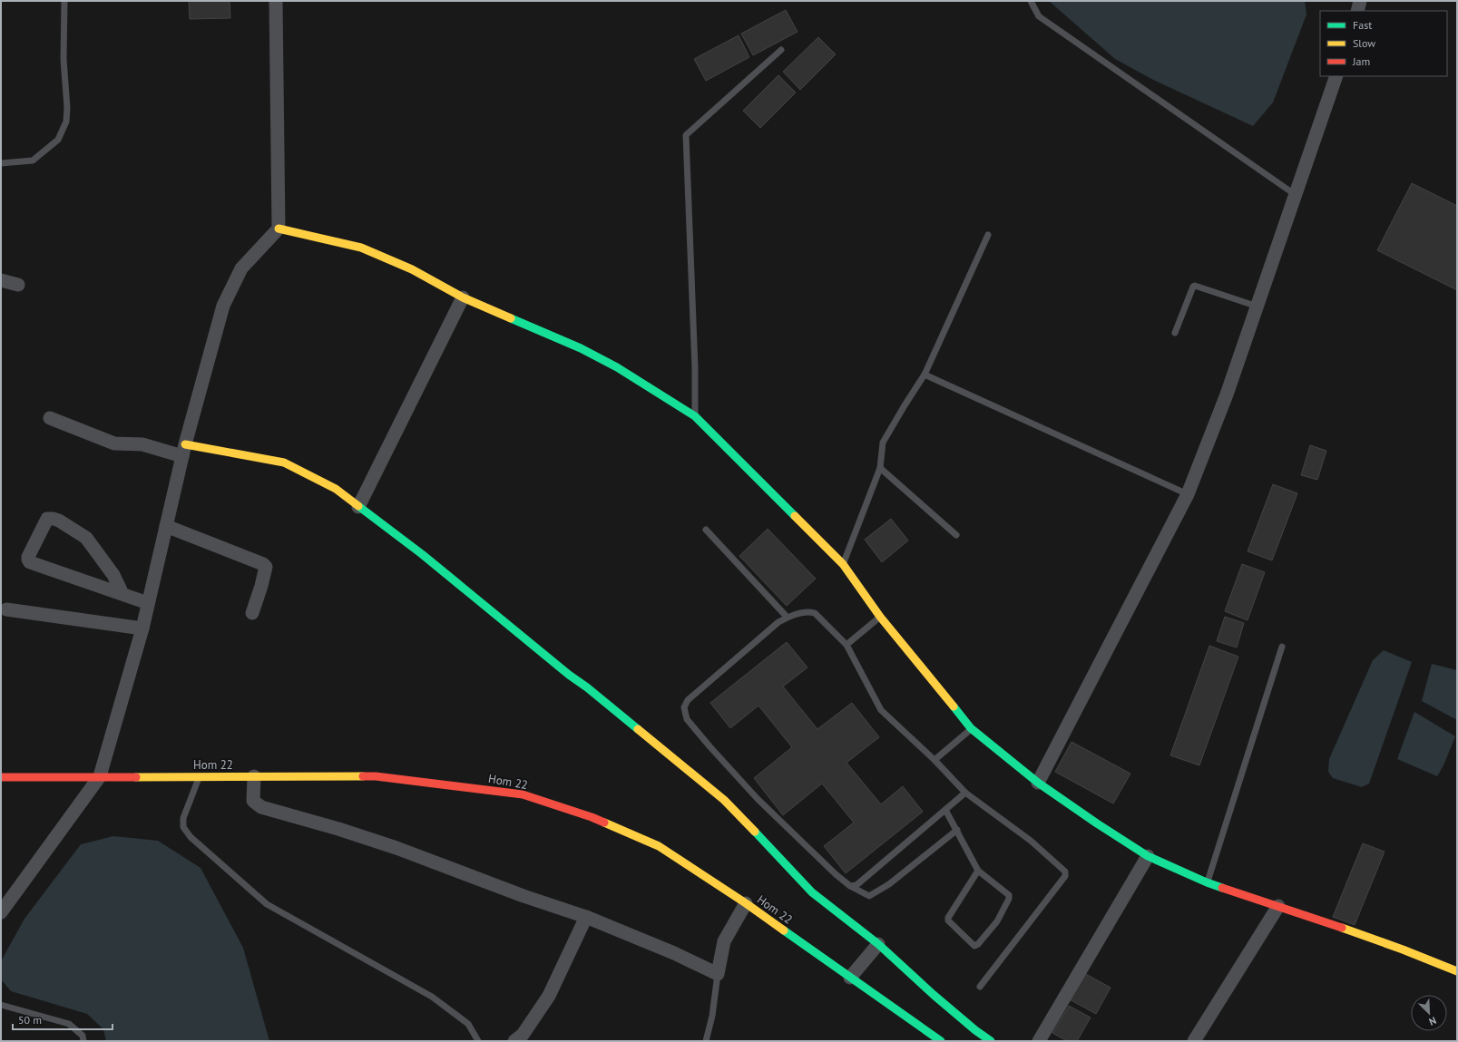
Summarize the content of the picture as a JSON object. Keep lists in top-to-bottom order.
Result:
{
  "streets": {
    "street": ["Hom 22"]
  },
  "legend": ["Fast", "Slow", "Jam"],
  "scale_bar": "50 m",
  "north": "bottom right"
}
